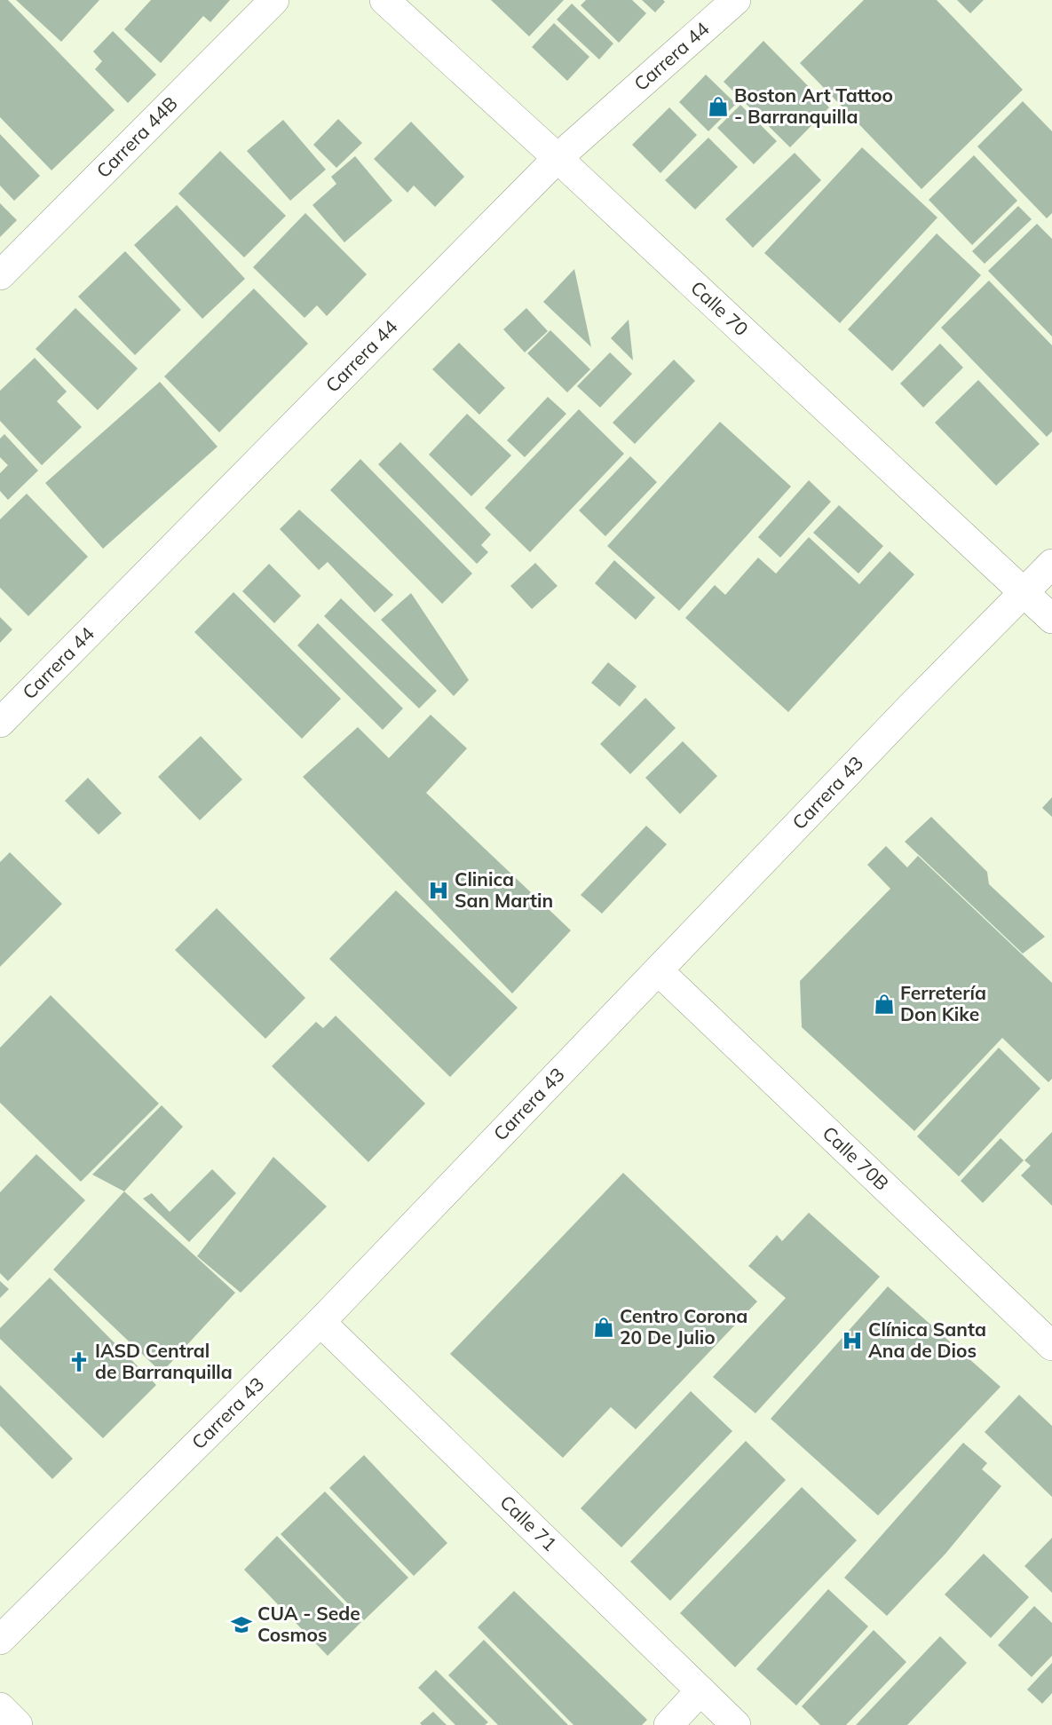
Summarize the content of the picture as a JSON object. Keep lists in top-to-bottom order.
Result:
{
  "streets": {
    "street": [
      "Carrera 44",
      "Carrera 44B",
      "Calle 70",
      "Carrera 43",
      "Calle 70B",
      "Calle 71"
    ]
  },
  "crossings": [
    ["Carrera 44", "Calle 70"],
    ["Calle 70", "Carrera 43"],
    ["Carrera 43", "Calle 70B"],
    ["Carrera 43", "Calle 71"]
  ],
  "places": {
    "shop": ["Boston Art Tattoo - Barranquilla", "Ferretería Don Kike", "Centro Corona 20 De Julio"],
    "hospital": ["Clinica San Martin", "Clínica Santa Ana de Dios"],
    "church": ["IASD Central de Barranquilla"],
    "school or university": ["CUA - Sede Cosmos"]
  }
}
